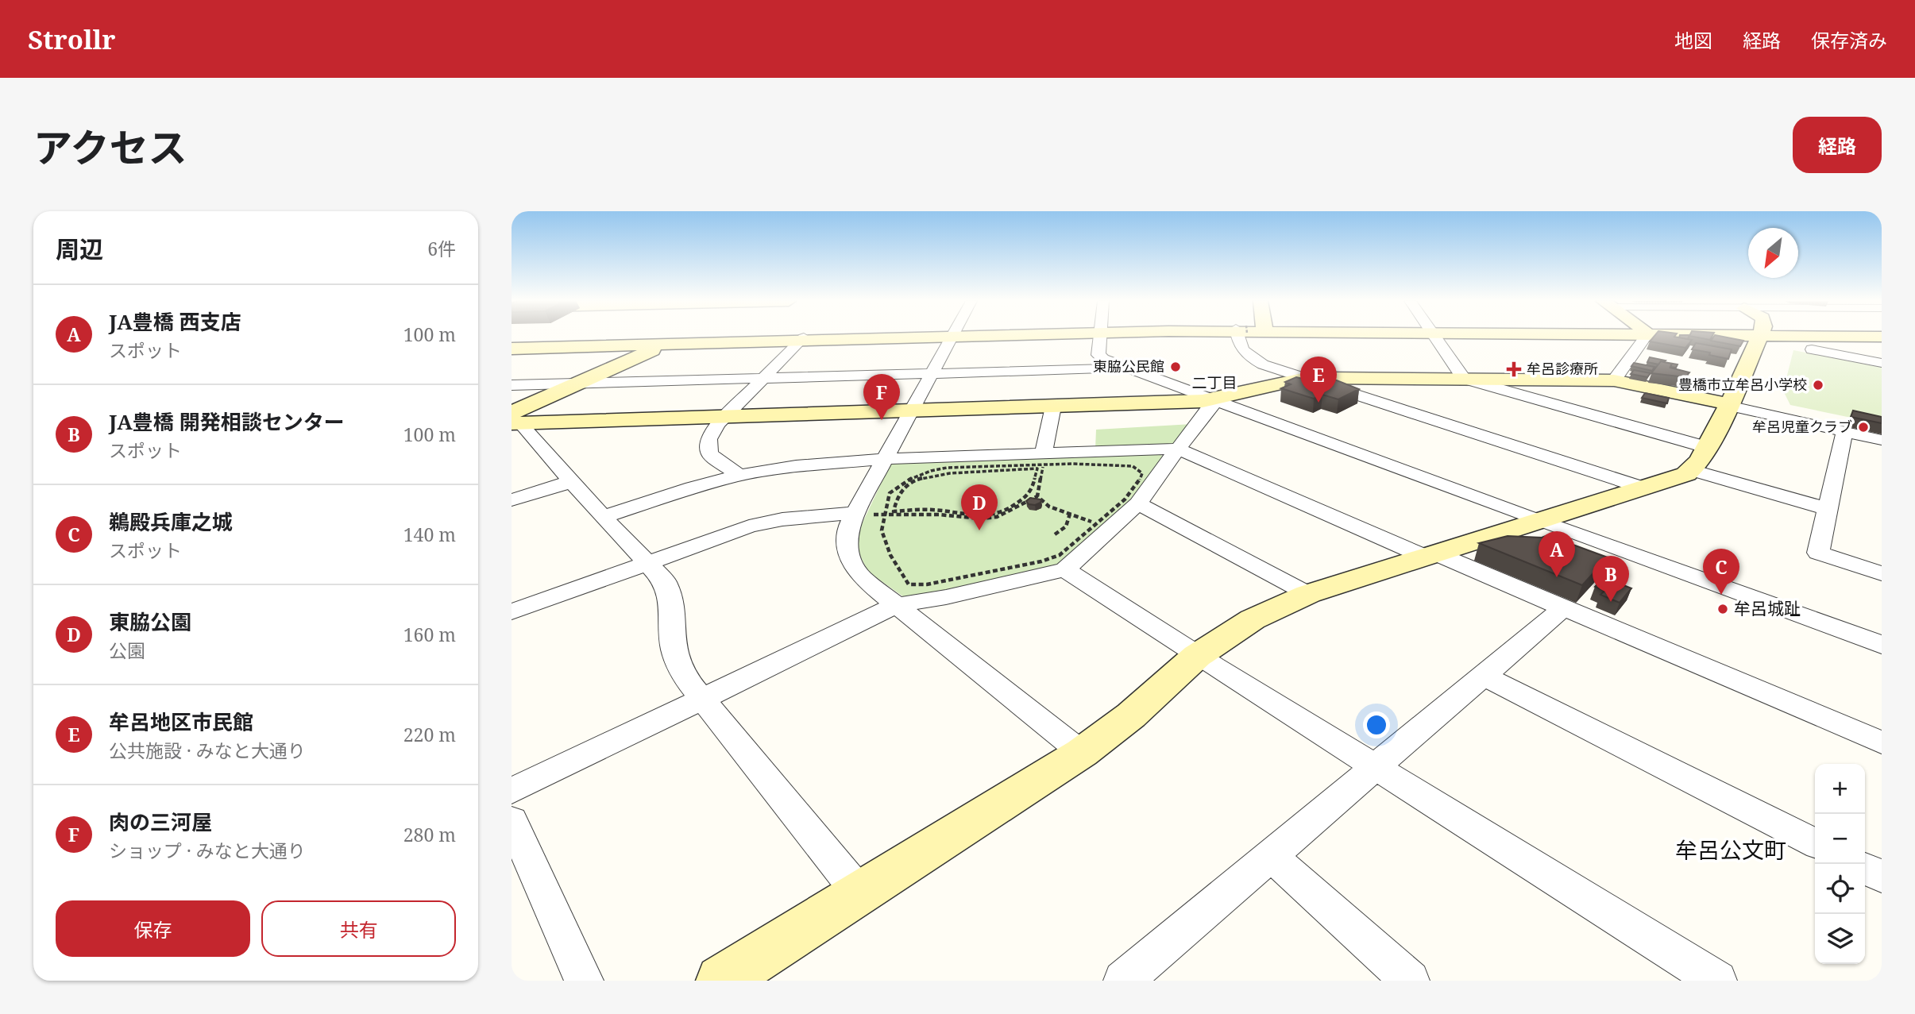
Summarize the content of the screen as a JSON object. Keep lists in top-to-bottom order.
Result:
{
  "districts": ["二丁目", "牟呂公文町"],
  "places": {
    "other": [
      "東脇公民館",
      "豊橋市立牟呂小学校",
      "牟呂児童クラブ",
      "牟呂城趾"
    ],
    "health": ["牟呂診療所"]
  },
  "north": "bottom left",
  "page": {
    "header": "Strollr",
    "nav": ["地図", "経路", "保存済み"],
    "title": "アクセス",
    "buttons": [
      "経路",
      ["保存", "共有"]
    ],
    "heading": ["周辺", "6件"],
    "list": [
      {
        "mark": "A",
        "name": "JA豊橋 西支店",
        "note": "スポット",
        "value": "100 m"
      },
      {
        "mark": "B",
        "name": "JA豊橋 開発相談センター",
        "note": "スポット",
        "value": "100 m"
      },
      {
        "mark": "C",
        "name": "鵜殿兵庫之城",
        "note": "スポット",
        "value": "140 m"
      },
      {
        "mark": "D",
        "name": "東脇公園",
        "note": "公園",
        "value": "160 m"
      },
      {
        "mark": "E",
        "name": "牟呂地区市民館",
        "note": "公共施設 · みなと大通り",
        "value": "220 m"
      },
      {
        "mark": "F",
        "name": "肉の三河屋",
        "note": "ショップ · みなと大通り",
        "value": "280 m"
      }
    ],
    "pins": [
      "E",
      "F",
      "D",
      "A",
      "C",
      "B"
    ],
    "map_buttons": ["+", "−"]
  }
}
